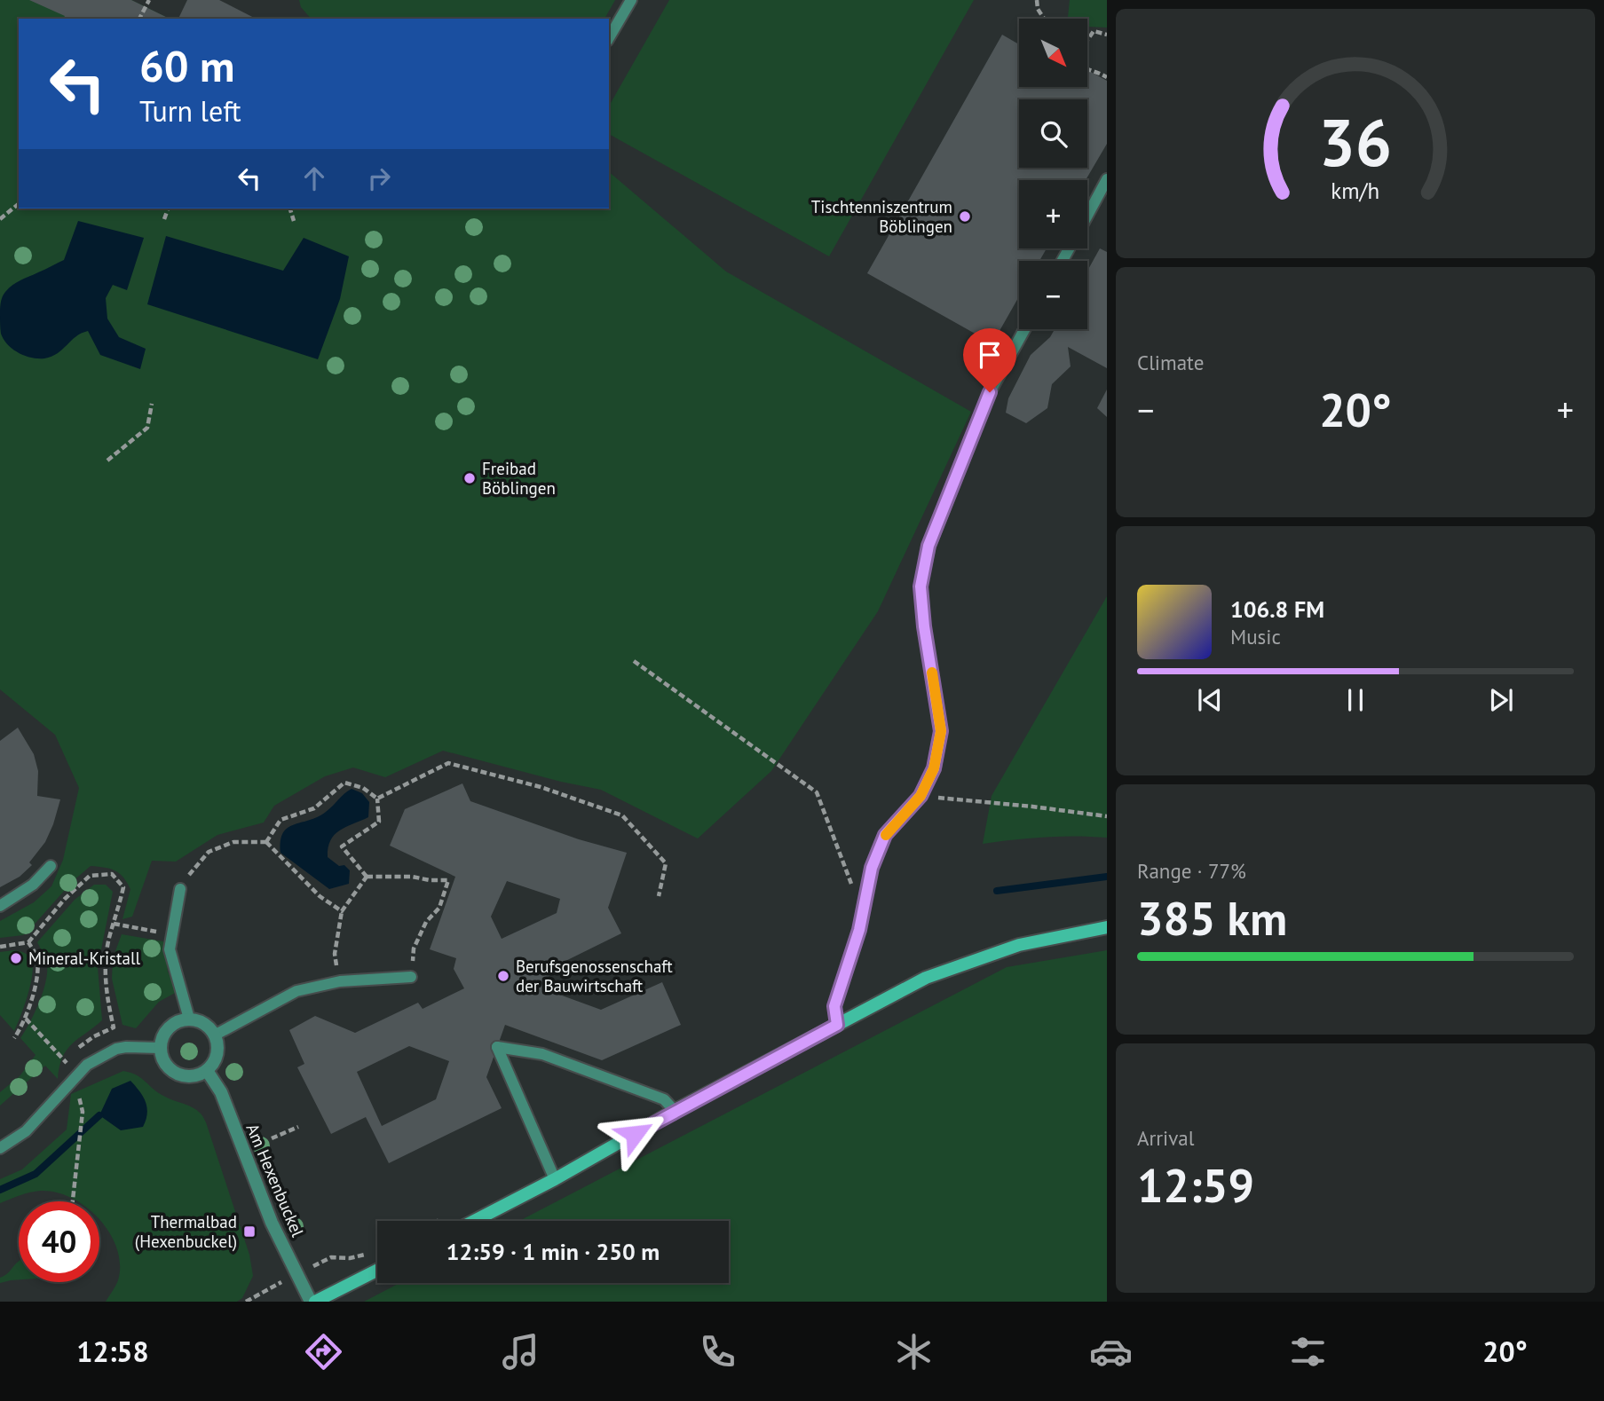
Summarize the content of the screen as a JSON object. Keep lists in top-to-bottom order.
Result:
{
  "streets": {
    "street": ["Am Hexenbuckel"]
  },
  "places": {
    "other": [
      "Tischtenniszentrum Böblingen",
      "Freibad Böblingen",
      "Mineral-Kristall",
      "Berufsgenossenschaft der Bauwirtschaft"
    ],
    "transit": ["Thermalbad (Hexenbuckel)"]
  },
  "north": "bottom right",
  "page": {
    "map_buttons": ["+", "−"],
    "turn": ["60 m", "Turn left"],
    "tile": [
      "Climate",
      ["Range · 77%", "385 km"],
      ["Arrival", "12:59"]
    ],
    "heat": ["−", "20°", "+"],
    "song": ["106.8 FM", "Music"],
    "limit": "40",
    "trip": "12:59 · 1 min · 250 m",
    "tabs": ["12:58", "20°"],
    "gauge": ["36", "km/h"]
  }
}
